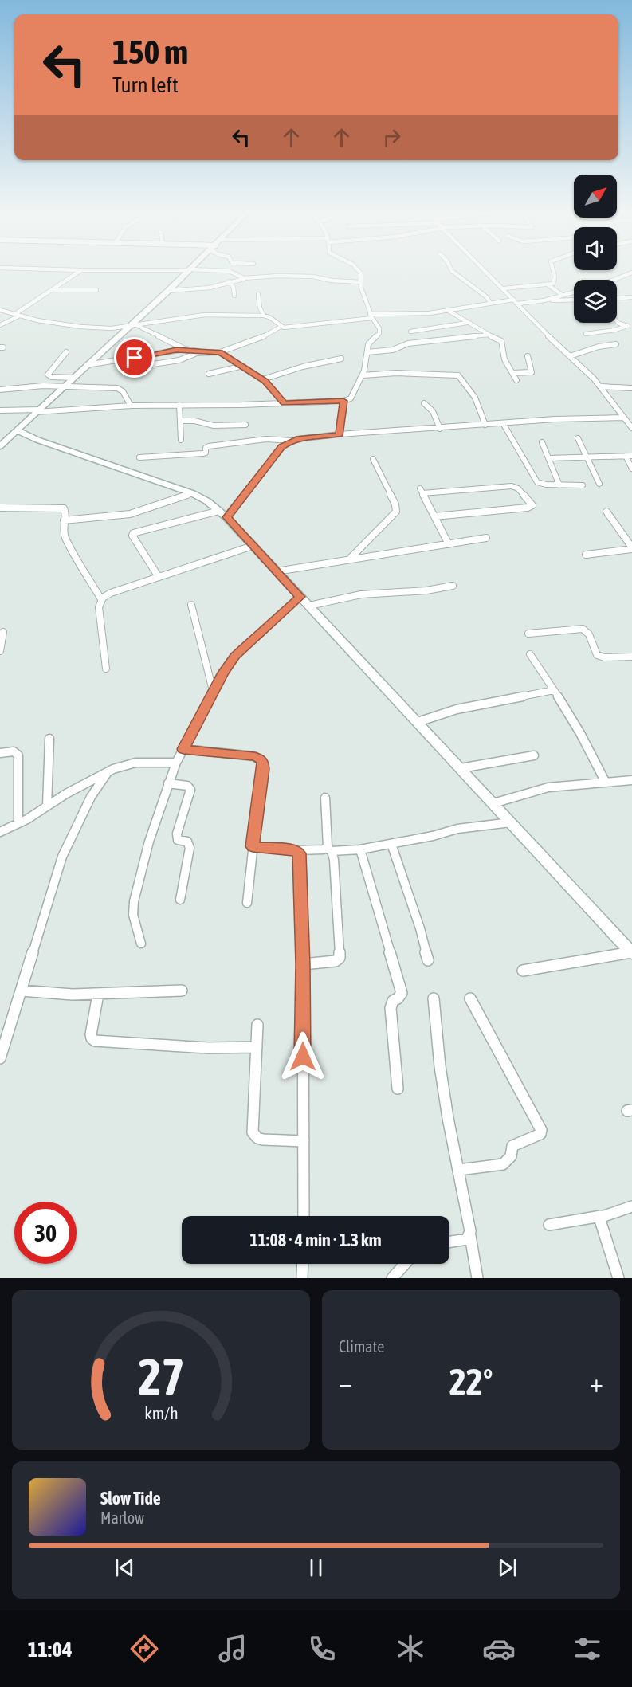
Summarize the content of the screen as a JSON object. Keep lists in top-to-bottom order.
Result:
{
  "north": "top right",
  "page": {
    "turn": ["150 m", "Turn left"],
    "limit": "30",
    "trip": "11:08 · 4 min · 1.3 km",
    "tile": "Climate",
    "heat": ["−", "22°", "+"],
    "song": ["Slow Tide", "Marlow"],
    "tabs": "11:04",
    "gauge": ["27", "km/h"]
  }
}
